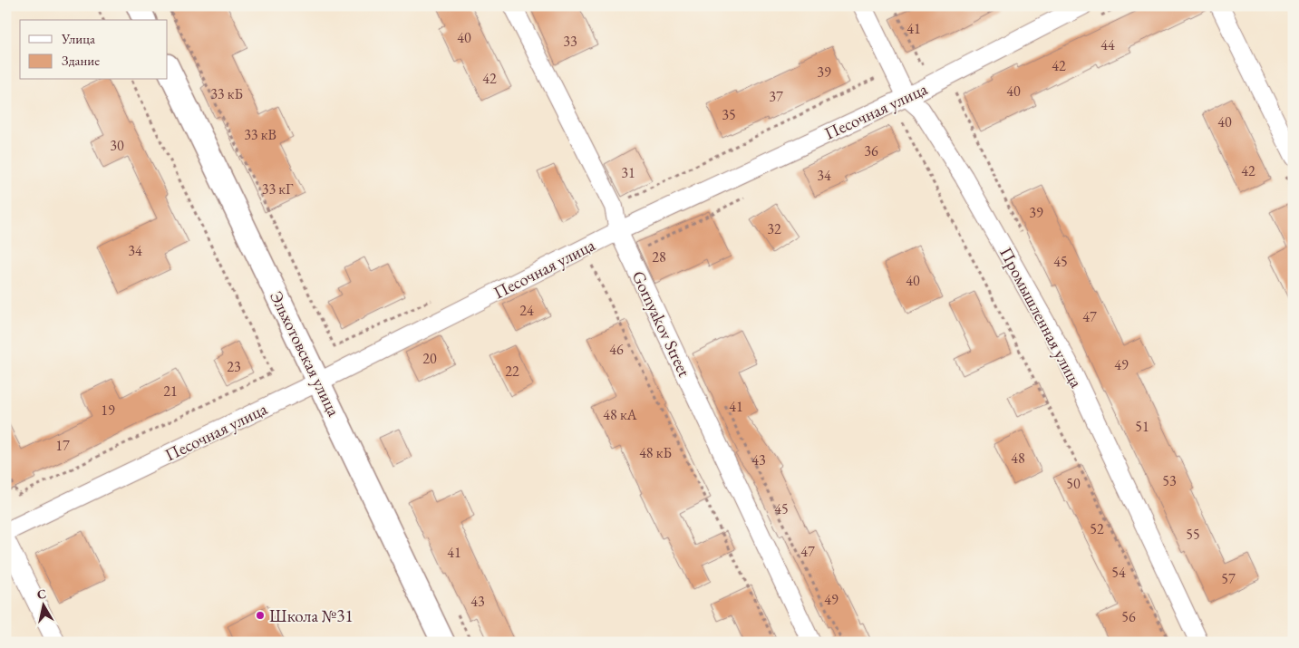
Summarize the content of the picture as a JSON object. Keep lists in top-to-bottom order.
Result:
{
  "streets": {
    "street": [
      "Песочная улица",
      "Промышленная улица",
      "Gornyakov Street",
      "Эльхотовская улица"
    ]
  },
  "crossings": [
    ["Песочная улица", "Промышленная улица"],
    ["Песочная улица", "Gornyakov Street"],
    ["Песочная улица", "Эльхотовская улица"]
  ],
  "places": ["Школа №31"],
  "house_numbers": [
    "41",
    "40",
    "33",
    "44",
    "42",
    "39",
    "42",
    "40",
    "33 кБ",
    "37",
    "35",
    "40",
    "33 кВ",
    "30",
    "36",
    "42",
    "31",
    "34",
    "33 кГ",
    "39",
    "32",
    "34",
    "28",
    "45",
    "40",
    "24",
    "47",
    "46",
    "20",
    "49",
    "23",
    "22",
    "21",
    "41",
    "19",
    "48 кА",
    "51",
    "17",
    "48 кБ",
    "48",
    "43",
    "53",
    "50",
    "45",
    "52",
    "55",
    "47",
    "41",
    "54",
    "57",
    "49",
    "43",
    "56"
  ],
  "legend": ["Улица", "Здание"],
  "north": "top"
}
